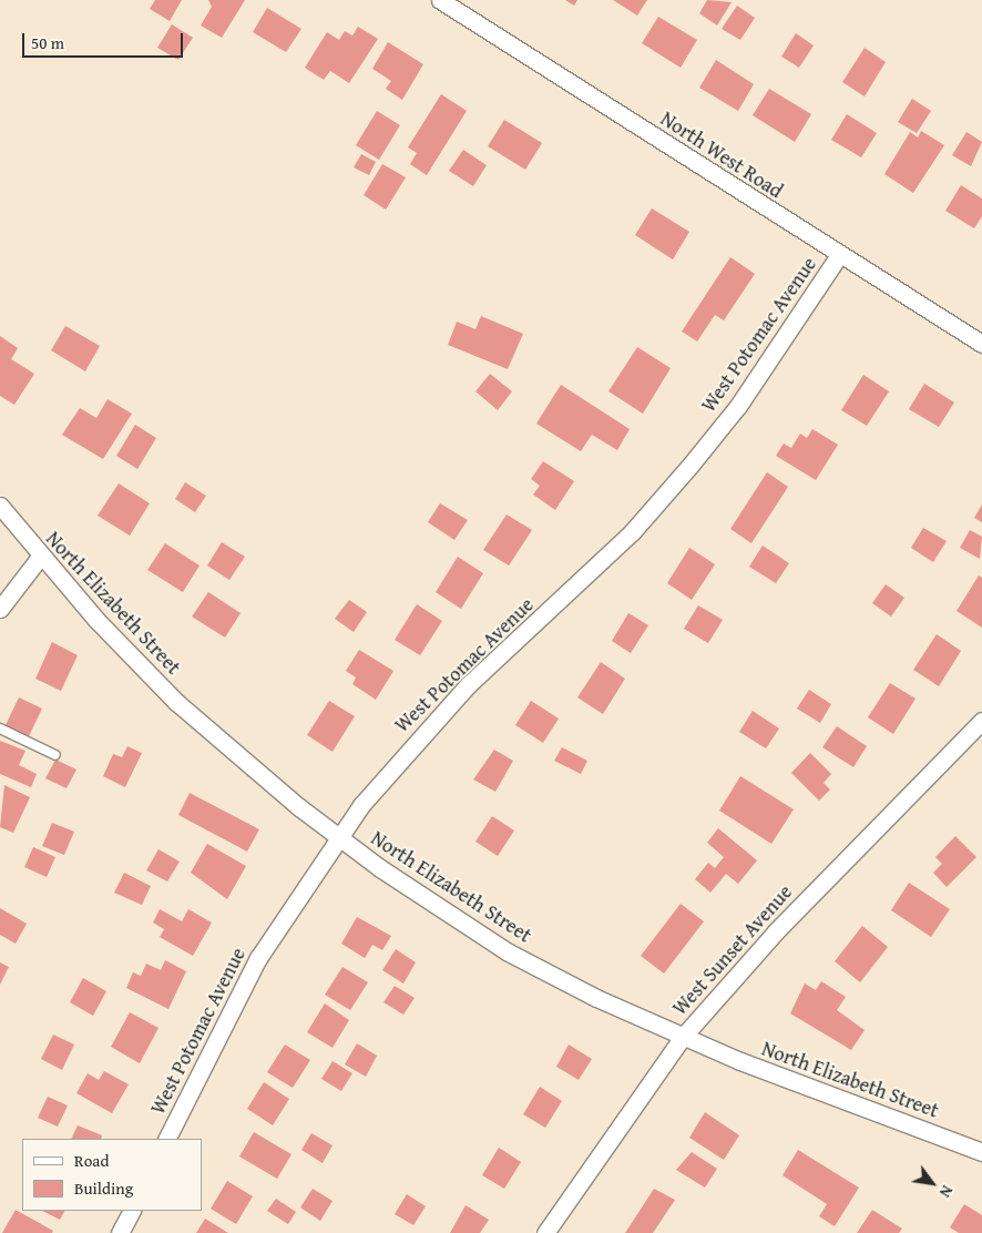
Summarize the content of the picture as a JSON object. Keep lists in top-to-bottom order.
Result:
{
  "streets": {
    "street": [
      "North West Road",
      "West Potomac Avenue",
      "North Elizabeth Street",
      "West Sunset Avenue"
    ]
  },
  "crossings": [
    ["North West Road", "West Potomac Avenue"],
    ["West Potomac Avenue", "North Elizabeth Street"],
    ["North Elizabeth Street", "West Sunset Avenue"]
  ],
  "legend": ["Road", "Building"],
  "scale_bar": "50 m",
  "north": "bottom right"
}
